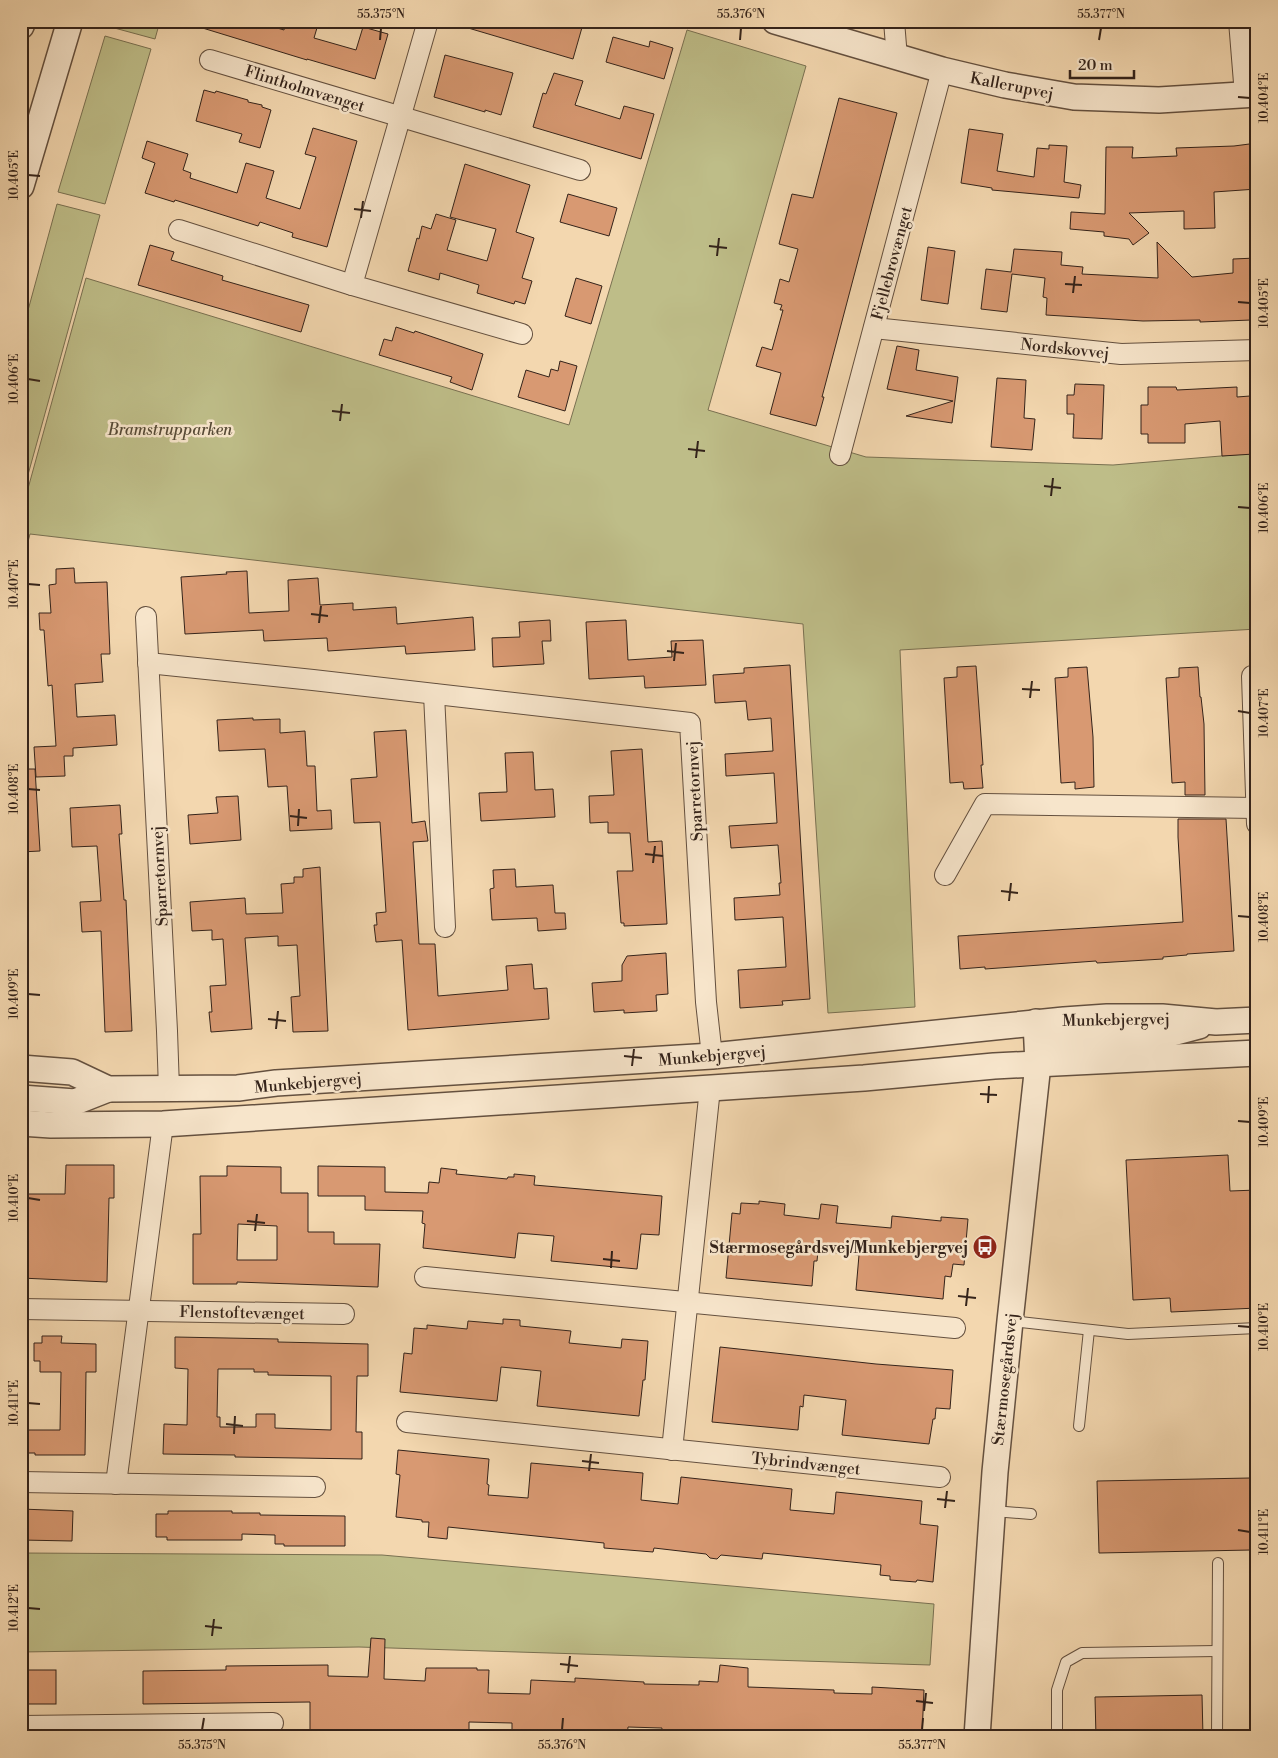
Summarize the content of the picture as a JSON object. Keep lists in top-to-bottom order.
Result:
{
  "streets": {
    "street": [
      "Kallerupvej",
      "Flintholmvænget",
      "Fjellebrovænget",
      "Nordskovvej",
      "Sparretornvej",
      "Munkebjergvej",
      "Flenstoftevænget",
      "Stærmosegårdsvej",
      "Tybrindvænget"
    ]
  },
  "crossings": [
    ["Kallerupvej", "Fjellebrovænget"],
    ["Fjellebrovænget", "Nordskovvej"],
    ["Sparretornvej", "Munkebjergvej"],
    ["Munkebjergvej", "Stærmosegårdsvej"]
  ],
  "parks": ["Bramstrupparken"],
  "places": {
    "bus stop": ["Stærmosegårdsvej/Munkebjergvej"]
  },
  "scale_bar": "20 m",
  "coordinates": [
    "55.375°N",
    "55.376°N",
    "55.377°N",
    "10.404°E",
    "10.405°E",
    "10.406°E",
    "10.407°E",
    "10.408°E",
    "10.409°E",
    "10.410°E",
    "10.411°E",
    "10.412°E"
  ]
}
